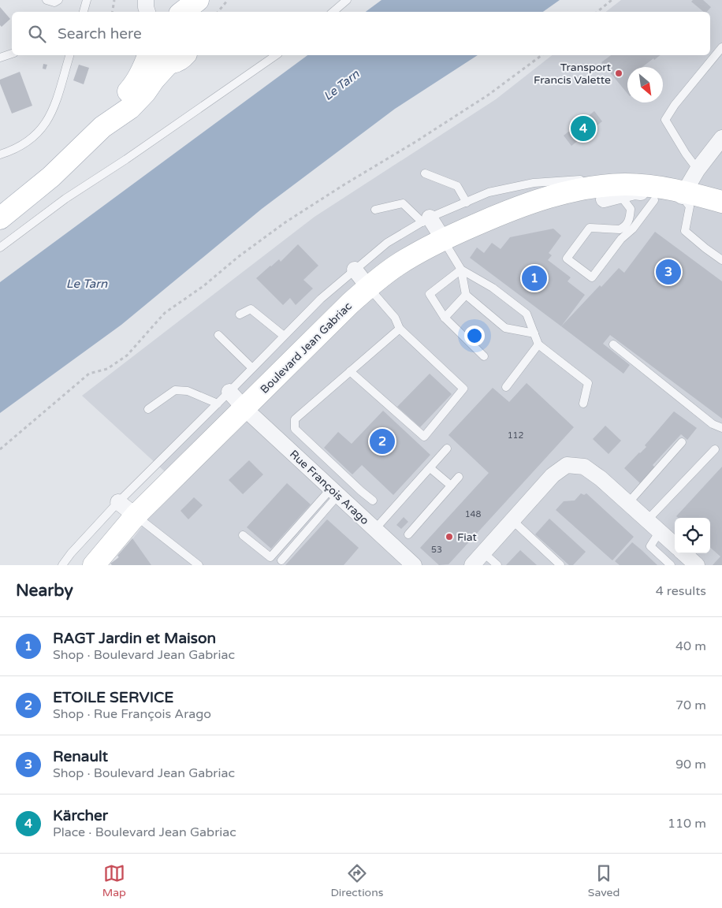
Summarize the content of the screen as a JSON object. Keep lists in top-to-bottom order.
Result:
{
  "streets": {
    "main road": ["Boulevard Jean Gabriac"],
    "street": ["Rue François Arago"]
  },
  "crossings": [
    ["Boulevard Jean Gabriac", "Rue François Arago"]
  ],
  "water": ["Le Tarn"],
  "places": ["Transport Francis Valette", "Fiat"],
  "house_numbers": ["112", "148", "53"],
  "north": "bottom right",
  "page": {
    "search": "Search here",
    "pins": [
      "4",
      "3",
      "1",
      "2"
    ],
    "heading": ["Nearby", "4 results"],
    "list": [
      {
        "mark": "1",
        "name": "RAGT Jardin et Maison",
        "note": "Shop · Boulevard Jean Gabriac",
        "value": "40 m"
      },
      {
        "mark": "2",
        "name": "ETOILE SERVICE",
        "note": "Shop · Rue François Arago",
        "value": "70 m"
      },
      {
        "mark": "3",
        "name": "Renault",
        "note": "Shop · Boulevard Jean Gabriac",
        "value": "90 m"
      },
      {
        "mark": "4",
        "name": "Kärcher",
        "note": "Place · Boulevard Jean Gabriac",
        "value": "110 m"
      }
    ],
    "nav": ["Map", "Directions", "Saved"]
  }
}
